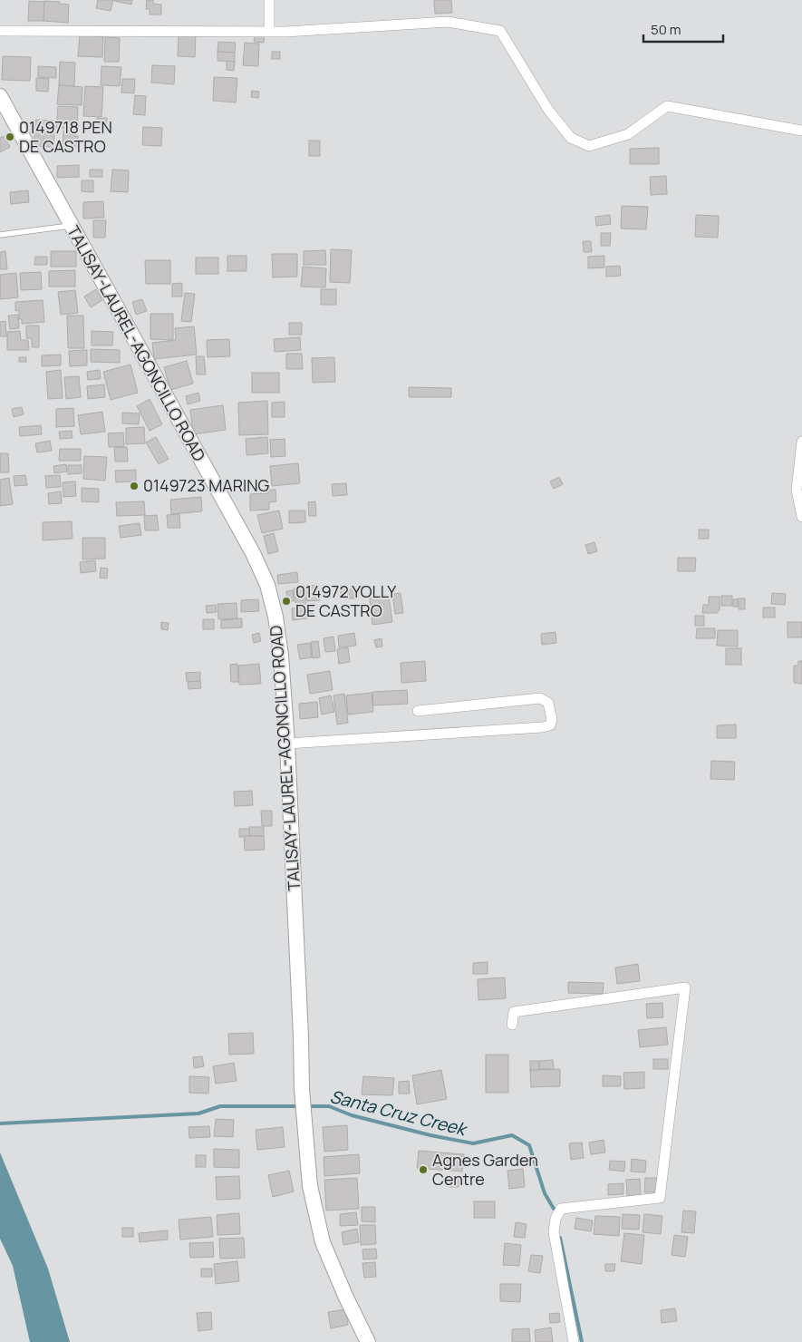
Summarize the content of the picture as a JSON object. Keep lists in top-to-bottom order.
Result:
{
  "streets": {
    "main road": ["TALISAY-LAUREL-AGONCILLO ROAD"]
  },
  "water": ["Santa Cruz Creek"],
  "places": [
    "0149718 PEN DE CASTRO",
    "0149723 MARING",
    "014972 YOLLY DE CASTRO",
    "Agnes Garden Centre"
  ],
  "scale_bar": "50 m"
}
